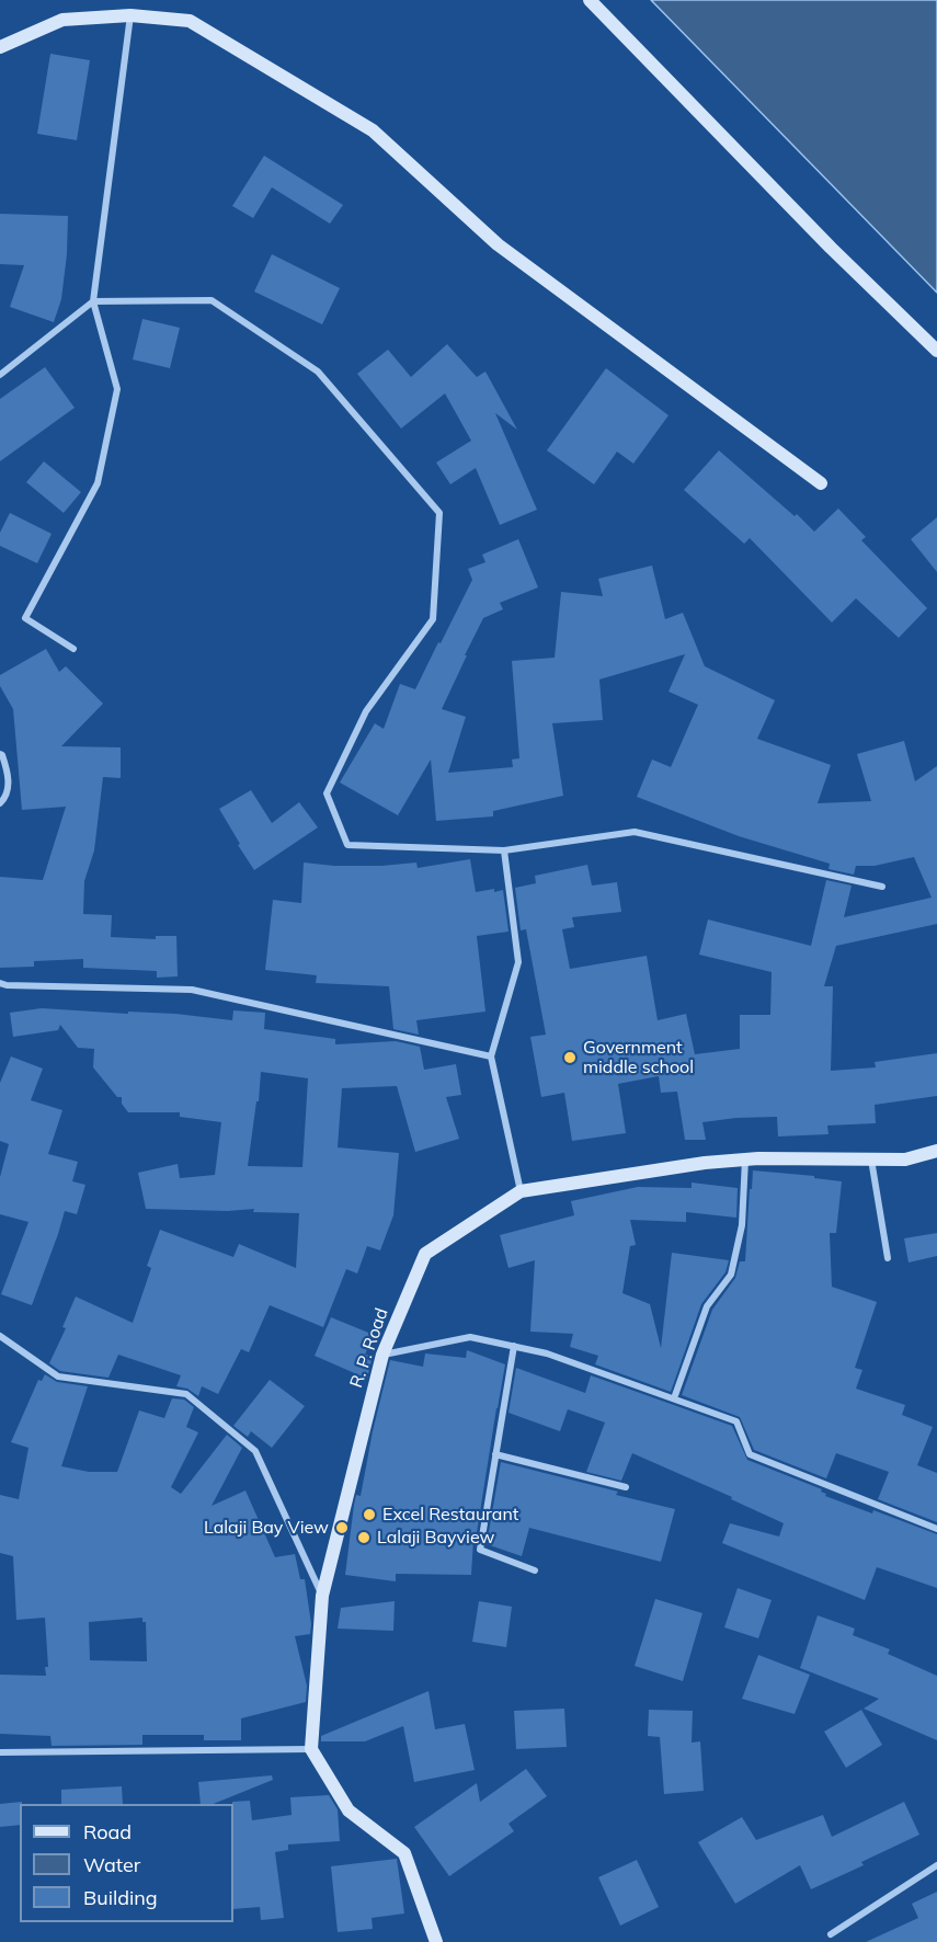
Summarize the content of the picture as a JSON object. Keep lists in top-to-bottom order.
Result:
{
  "streets": {
    "street": ["R. P. Road"]
  },
  "places": [
    "Government middle school",
    "Excel Restaurant",
    "Lalaji Bay View",
    "Lalaji Bayview"
  ],
  "legend": ["Road", "Water", "Building"]
}
